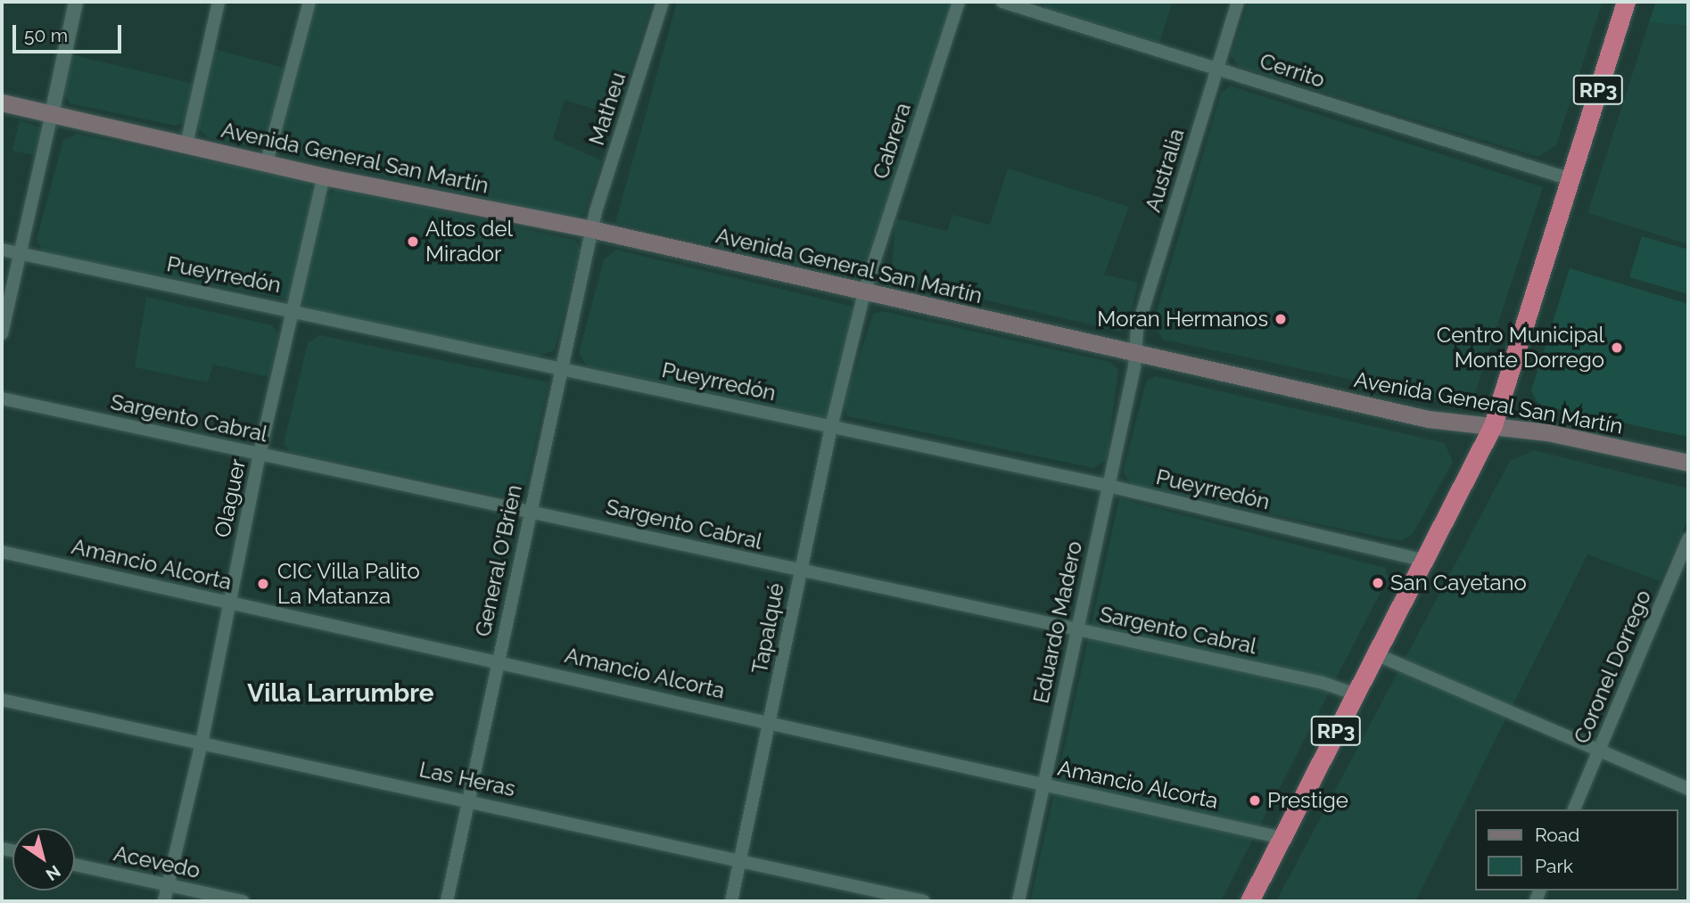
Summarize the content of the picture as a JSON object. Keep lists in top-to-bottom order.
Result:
{
  "streets": {
    "highway": ["RP3"],
    "main road": ["Avenida General San Martín"],
    "street": [
      "Cerrito",
      "Matheu",
      "Cabrera",
      "Australia",
      "Pueyrredón",
      "Sargento Cabral",
      "Olaguer",
      "General O'Brien",
      "Amancio Alcorta",
      "Eduardo Madero",
      "Tapalqué",
      "Coronel Dorrego",
      "Las Heras",
      "Acevedo"
    ]
  },
  "crossings": [
    ["Cerrito", "RP3"],
    ["Cerrito", "Australia"],
    ["RP3", "Avenida General San Martín"],
    ["RP3", "Pueyrredón"],
    ["RP3", "Sargento Cabral"],
    ["RP3", "Amancio Alcorta"],
    ["Matheu", "Avenida General San Martín"],
    ["Matheu", "General O'Brien"],
    ["Cabrera", "Avenida General San Martín"],
    ["Cabrera", "Tapalqué"],
    ["Avenida General San Martín", "Australia"],
    ["Avenida General San Martín", "Olaguer"],
    ["Avenida General San Martín", "General O'Brien"],
    ["Avenida General San Martín", "Eduardo Madero"],
    ["Avenida General San Martín", "Tapalqué"],
    ["Australia", "Eduardo Madero"],
    ["Pueyrredón", "Olaguer"],
    ["Pueyrredón", "General O'Brien"],
    ["Pueyrredón", "Eduardo Madero"],
    ["Pueyrredón", "Tapalqué"],
    ["Sargento Cabral", "Olaguer"],
    ["Sargento Cabral", "General O'Brien"],
    ["Sargento Cabral", "Eduardo Madero"],
    ["Sargento Cabral", "Tapalqué"],
    ["Olaguer", "Amancio Alcorta"],
    ["Olaguer", "Las Heras"],
    ["Olaguer", "Acevedo"],
    ["General O'Brien", "Amancio Alcorta"],
    ["General O'Brien", "Las Heras"],
    ["Amancio Alcorta", "Eduardo Madero"],
    ["Amancio Alcorta", "Tapalqué"],
    ["Tapalqué", "Las Heras"]
  ],
  "districts": ["Villa Larrumbre"],
  "places": [
    "Altos del Mirador",
    "Moran Hermanos",
    "Centro Municipal Monte Dorrego",
    "San Cayetano",
    "CIC Villa Palito La Matanza",
    "Prestige"
  ],
  "legend": ["Road", "Park"],
  "scale_bar": "50 m",
  "north": "bottom right"
}
